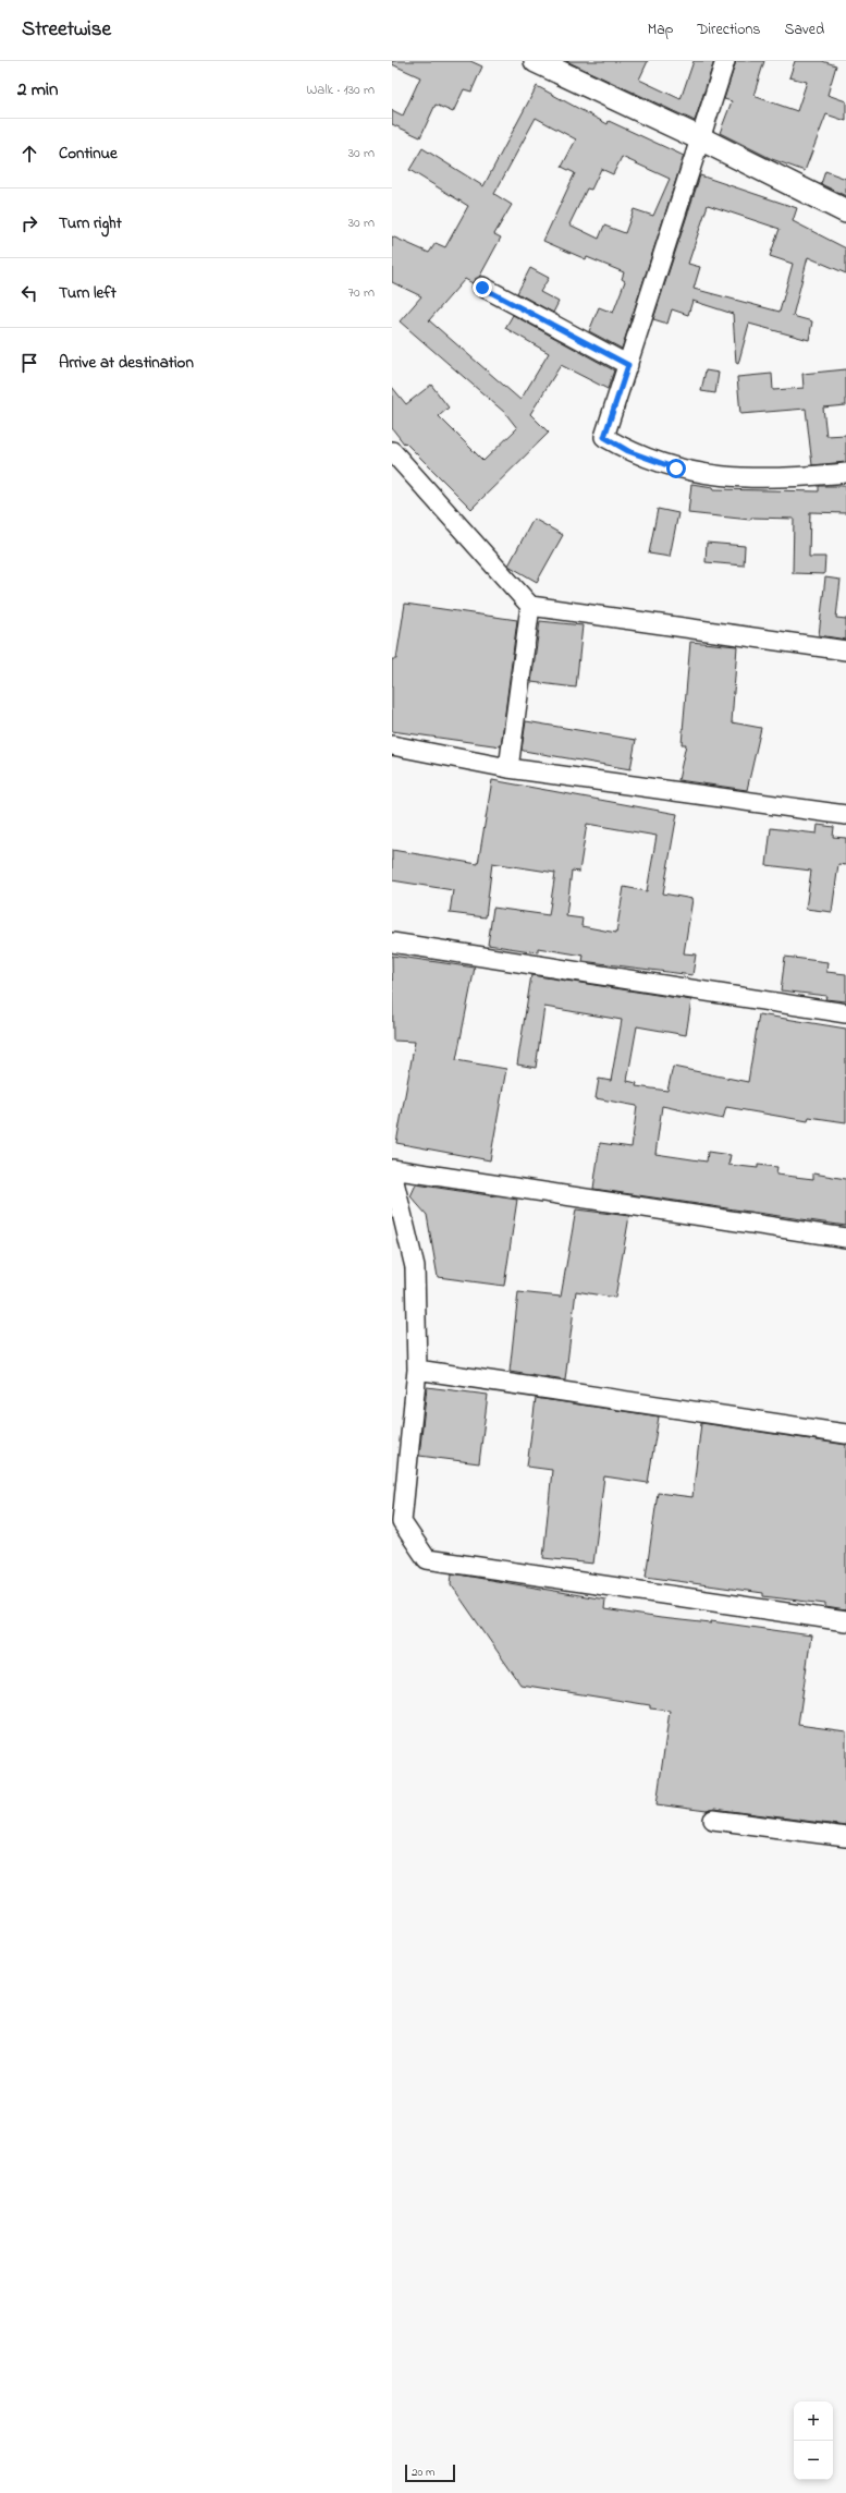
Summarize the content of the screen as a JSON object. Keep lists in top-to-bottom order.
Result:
{
  "scale_bar": "20 m",
  "page": {
    "header": "Streetwise",
    "nav": ["Map", "Directions", "Saved"],
    "heading": ["2 min", "Walk · 130 m"],
    "list": [
      ["Continue", "30 m"],
      ["Turn right", "30 m"],
      ["Turn left", "70 m"],
      "Arrive at destination"
    ],
    "map_buttons": ["+", "−"],
    "scale": "20 m"
  }
}
